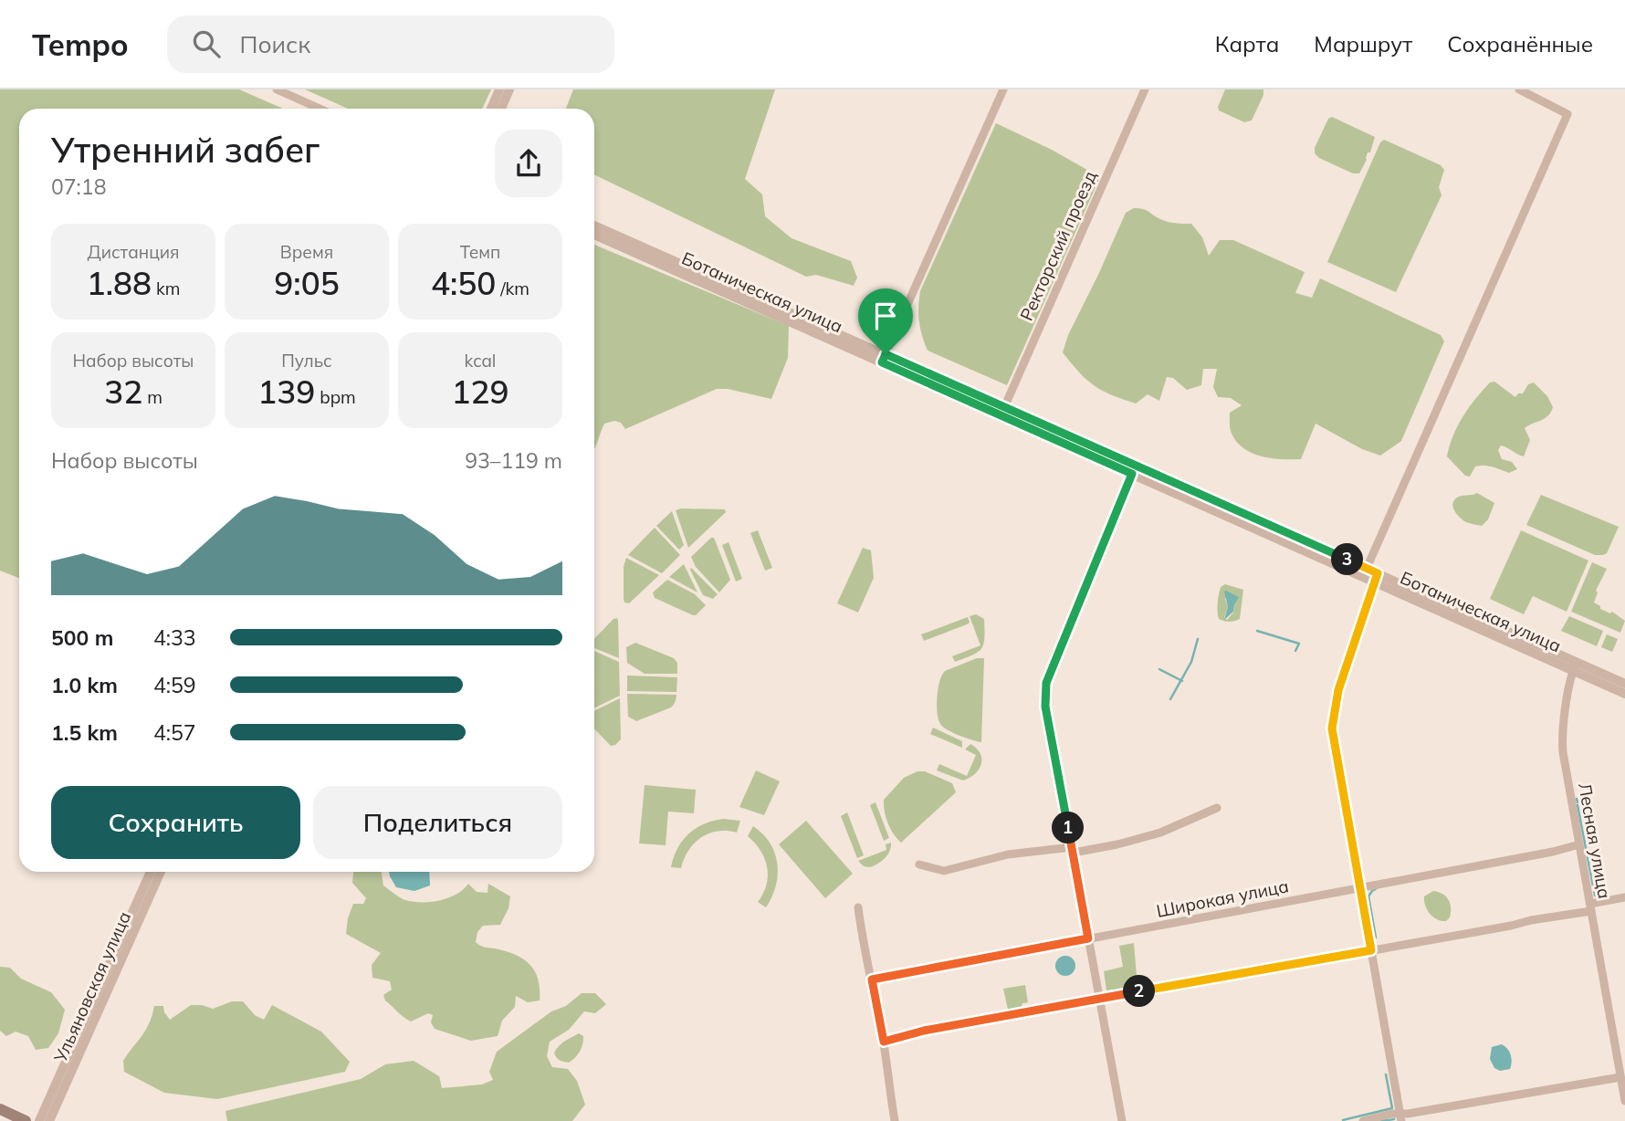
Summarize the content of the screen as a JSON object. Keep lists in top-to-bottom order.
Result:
{
  "streets": {
    "street": [
      "Ректорский проезд",
      "Ботаническая улица",
      "Лесная улица",
      "Широкая улица",
      "Ульяновская улица"
    ]
  },
  "crossings": [
    ["Ректорский проезд", "Ботаническая улица"],
    ["Ботаническая улица", "Лесная улица"],
    ["Лесная улица", "Широкая улица"]
  ],
  "page": {
    "header": "Tempo",
    "search": "Поиск",
    "nav": ["Карта", "Маршрут", "Сохранённые"],
    "heading": ["Утренний забег", "07:18"],
    "stats": [
      ["Дистанция", "1.88 km"],
      ["Время", "9:05"],
      ["Темп", "4:50 /km"],
      ["Набор высоты", "32 m"],
      ["Пульс", "139 bpm"],
      ["kcal", "129"]
    ],
    "chart": ["Набор высоты", "93–119 m"],
    "pins": ["3", "1", "2"],
    "list": [
      {
        "name": "500 m",
        "note": "4:33"
      },
      {
        "name": "1.0 km",
        "note": "4:59"
      },
      {
        "name": "1.5 km",
        "note": "4:57"
      }
    ],
    "buttons": ["Сохранить", "Поделиться"]
  }
}
